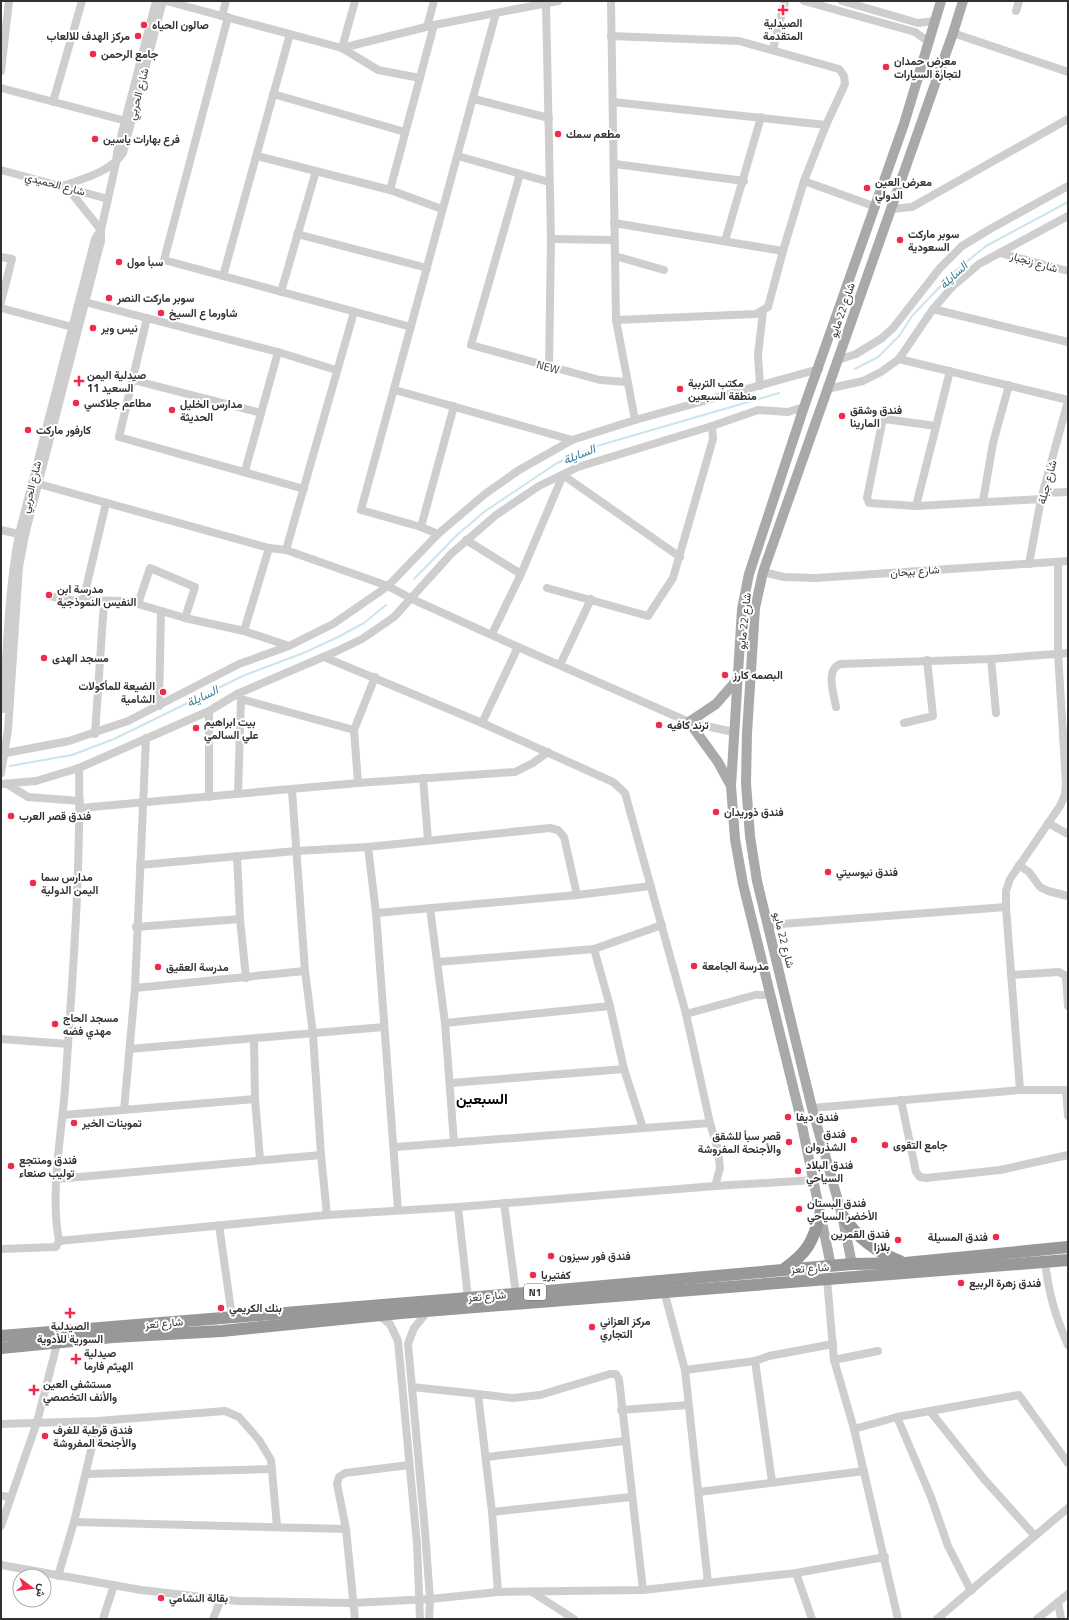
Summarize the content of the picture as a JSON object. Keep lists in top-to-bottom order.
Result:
{
  "streets": {
    "highway": ["شارع تعز", "N1"],
    "main road": ["شارع 22 مايو"],
    "street": [
      "شارع الحربي",
      "شارع الحميدي",
      "شارع زنجبار",
      "NEW",
      "شارع جبلة",
      "شارع بيحان"
    ]
  },
  "crossings": [
    ["شارع الحربي", "شارع الحميدي"],
    ["شارع 22 مايو", "شارع بيحان"],
    ["شارع 22 مايو", "شارع تعز"],
    ["شارع جبلة", "شارع بيحان"]
  ],
  "districts": ["السبعين"],
  "water": ["السايلة"],
  "places": {
    "health": [
      "الصيدلية المتقدمة",
      "صيدلية اليمن السعيد 11",
      "الصيدلية السورية للأدوية",
      "صيدلية الهيثم فارما",
      "مستشفى العين والأنف التخصصي"
    ],
    "other": [
      "صالون الحياه",
      "مركز الهدف للالعاب",
      "جامع الرحمن",
      "معرض حمدان لتجارة السيارات",
      "مطعم سمك",
      "فرع بهارات ياسين",
      "معرض العين الدولي",
      "سوبر ماركت السعودية",
      "سبأ مول",
      "سوبر ماركت النصر",
      "شاورما ع السيخ",
      "نيس وير",
      "مكتب التربية منطقة السبعين",
      "مطاعم جلاكسي",
      "مدارس الخليل الحديثة",
      "فندق وشقق المارينا",
      "كارفور ماركت",
      "مدرسة ابن النفيس النموذجية",
      "مسجد الهدى",
      "البصمه كارز",
      "الضيعة للمأكولات الشامية",
      "ترند كافيه",
      "بيت ابراهيم علي السالمي",
      "فندق ذوريدان",
      "فندق قصر العرب",
      "فندق نيوسيتي",
      "مدارس سما اليمن الدولية",
      "مدرسة الجامعة",
      "مدرسة العقيق",
      "مسجد الحاج مهدي فضه",
      "فندق ديفا",
      "تموينات الخير",
      "فندق الشذروان",
      "قصر سبأ للشقق والأجنحة المفروشة",
      "جامع التقوى",
      "فندق ومنتجع توليب صنعاء",
      "فندق البلاد السياحي",
      "فندق البستان الأخضر السياحي",
      "فندق المسيلة",
      "فندق القمرين بلازا",
      "فندق فور سيزون",
      "كفتيريا",
      "فندق زهرة الربيع",
      "بنك الكريمي",
      "مركز العزاني التجاري",
      "فندق قرطبة للغرف والأجنحة المفروشة",
      "بقالة النشامي"
    ]
  },
  "north": "right"
}
